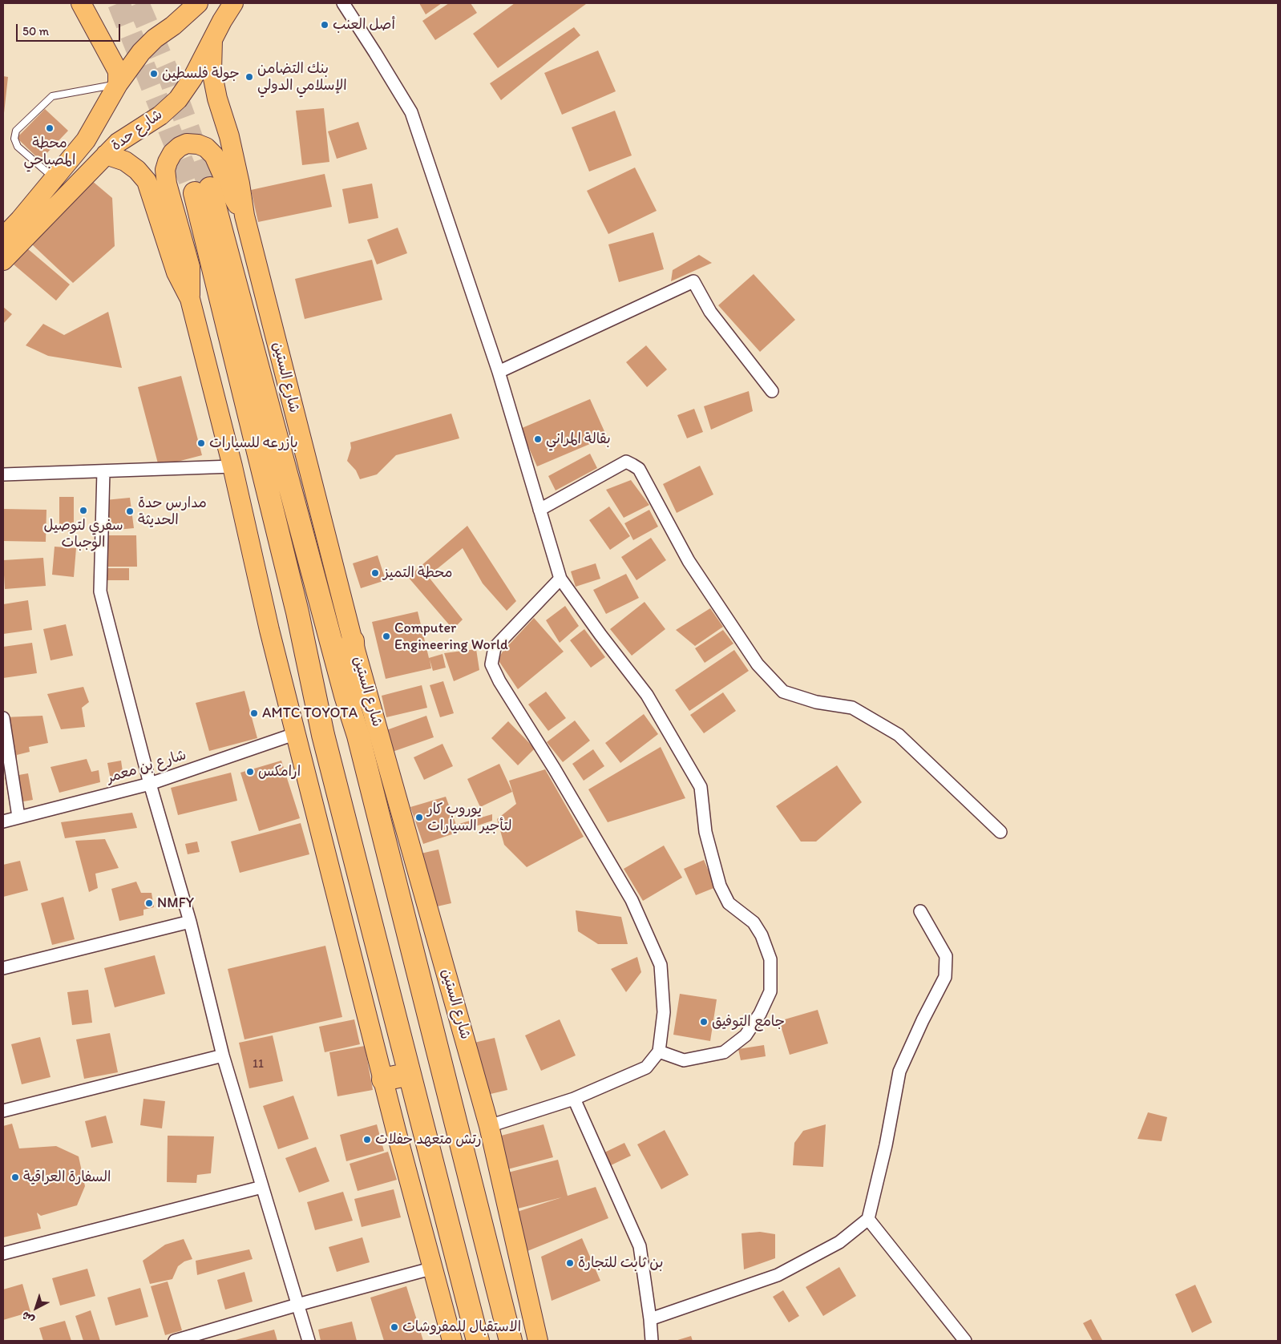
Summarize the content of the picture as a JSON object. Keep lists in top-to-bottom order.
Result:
{
  "streets": {
    "highway": ["شارع الستين"],
    "main road": ["شارع حدة"],
    "street": ["شارع بن معمر"]
  },
  "crossings": [
    ["شارع حدة", "شارع الستين"]
  ],
  "places": [
    "أصل العنب",
    "جولة فلسطين",
    "بنك التضامن الإسلامي الدولي",
    "محطة المصباحي",
    "بقالة المراني",
    "بازرعه للسيارات",
    "سفري لتوصيل الوجبات",
    "مدارس حدة الحديثة",
    "محطة التميز",
    "Computer Engineering World",
    "AMTC TOYOTA",
    "ارامكس",
    "يوروب كار لتأجير السيارات",
    "NMFY",
    "جامع التوفيق",
    "رتش متعهد حفلات",
    "السفارة العراقية",
    "بن ثابت للتجارة",
    "الاستقبال للمفروشات"
  ],
  "house_numbers": ["11"],
  "scale_bar": "50 m",
  "north": "bottom left"
}
